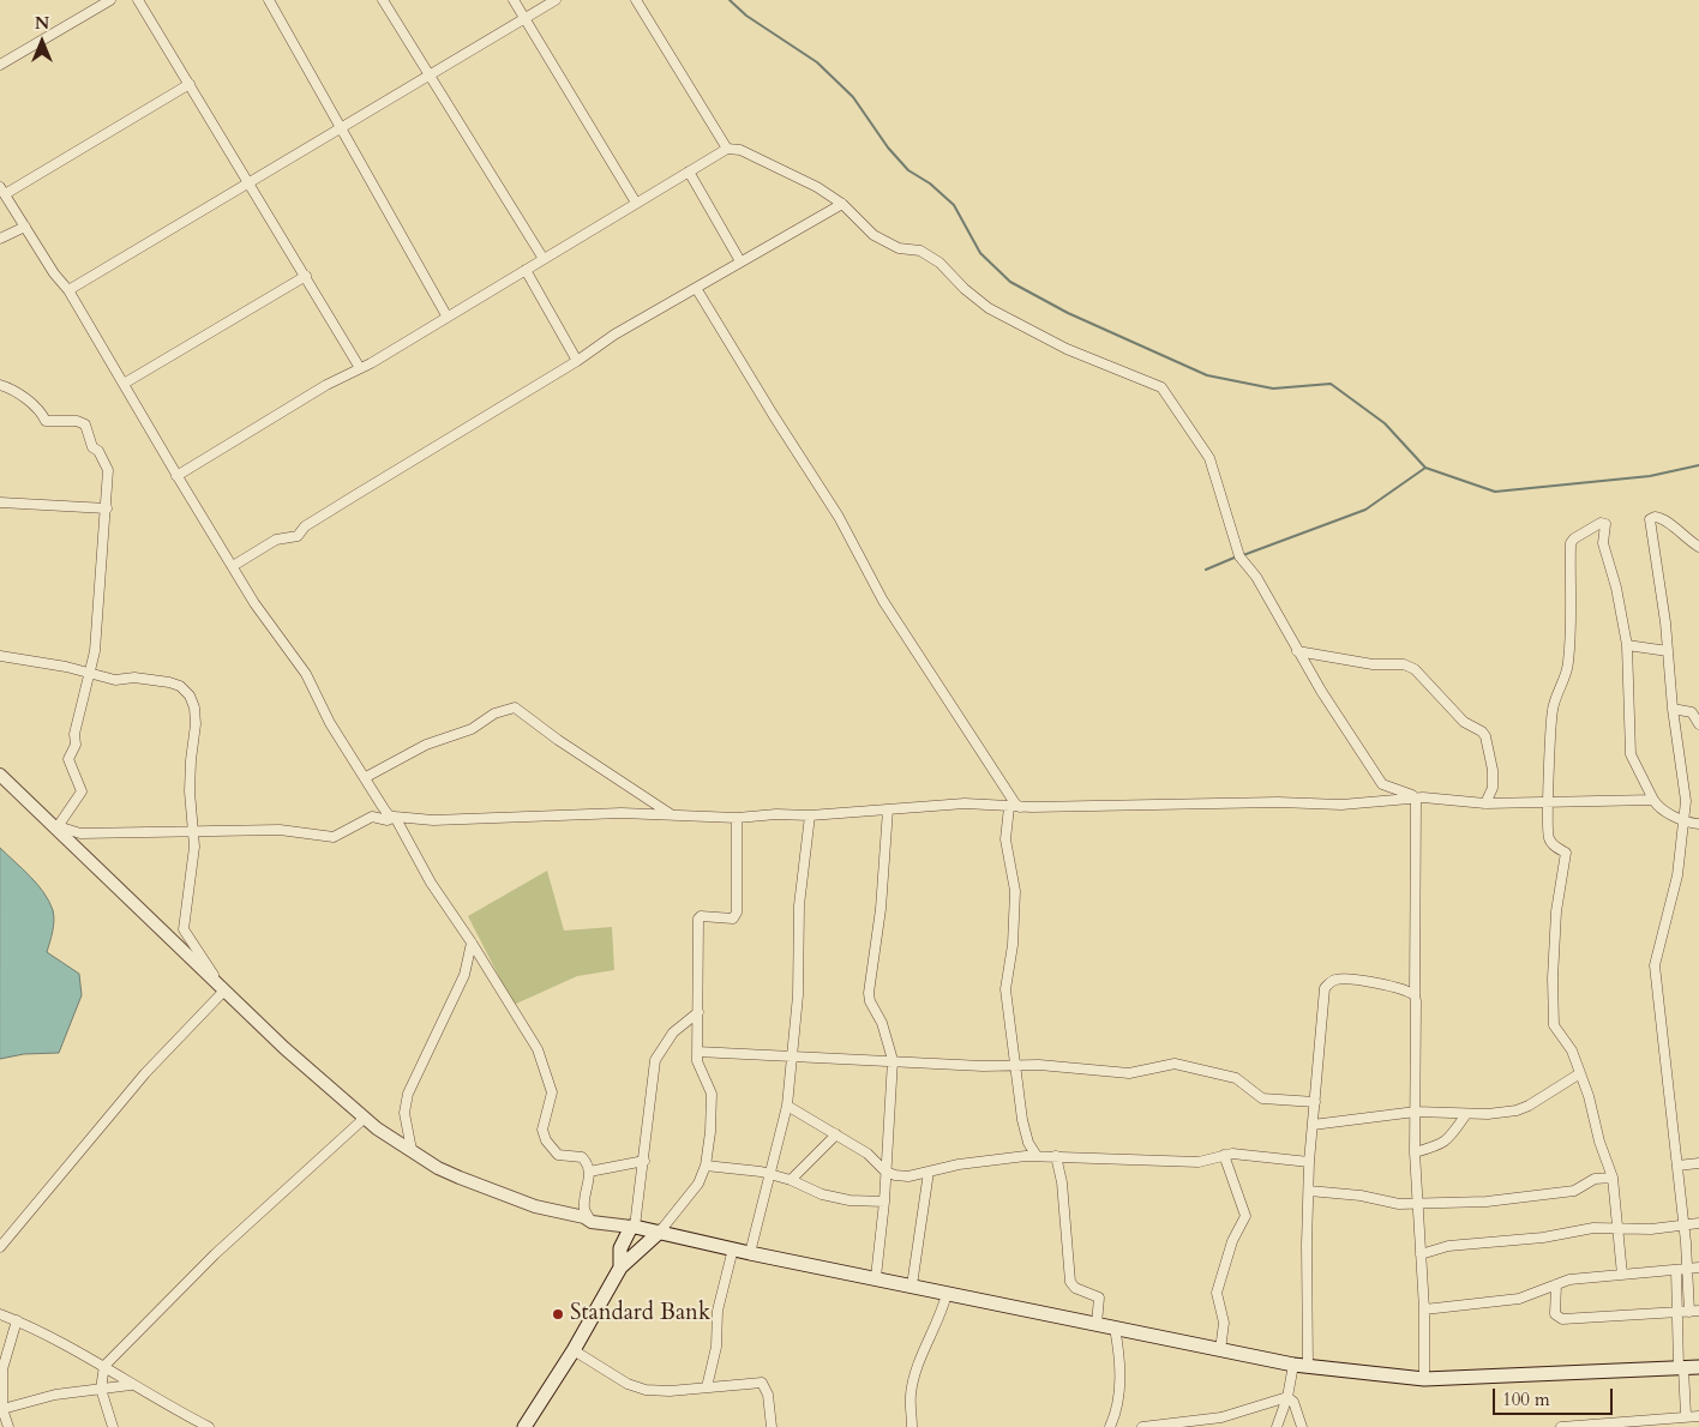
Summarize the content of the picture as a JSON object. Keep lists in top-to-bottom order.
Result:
{
  "places": ["Standard Bank"],
  "scale_bar": "100 m",
  "north": "top"
}
